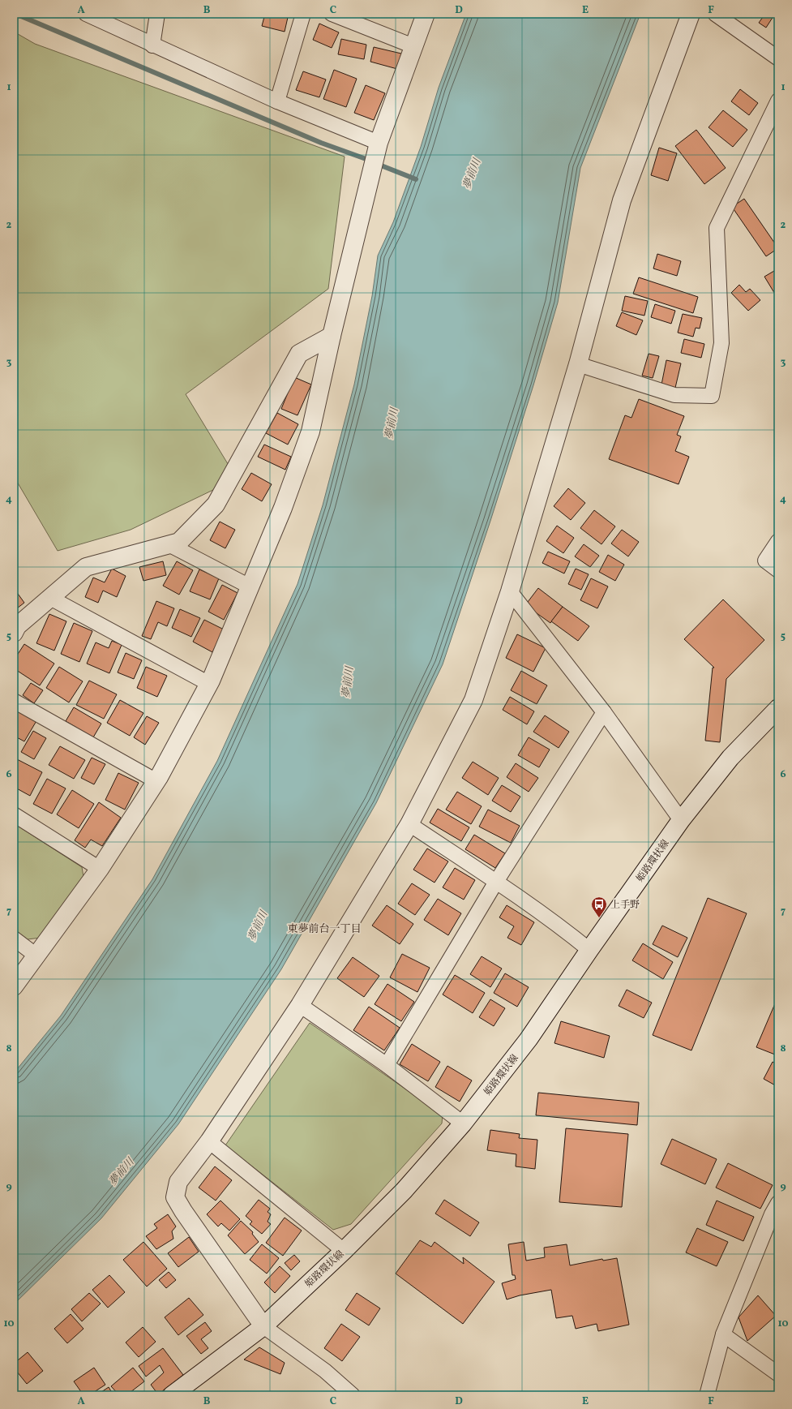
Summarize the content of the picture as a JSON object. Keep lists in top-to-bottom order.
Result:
{
  "streets": {
    "street": ["姫路環状線"]
  },
  "districts": ["東夢前台一丁目"],
  "water": ["夢前川"],
  "places": {
    "bus stop": ["上手野"]
  },
  "grid": {
    "columns": [
      "A",
      "B",
      "C",
      "D",
      "E",
      "F"
    ],
    "rows": [
      "1",
      "2",
      "3",
      "4",
      "5",
      "6",
      "7",
      "8",
      "9",
      "10"
    ]
  }
}
